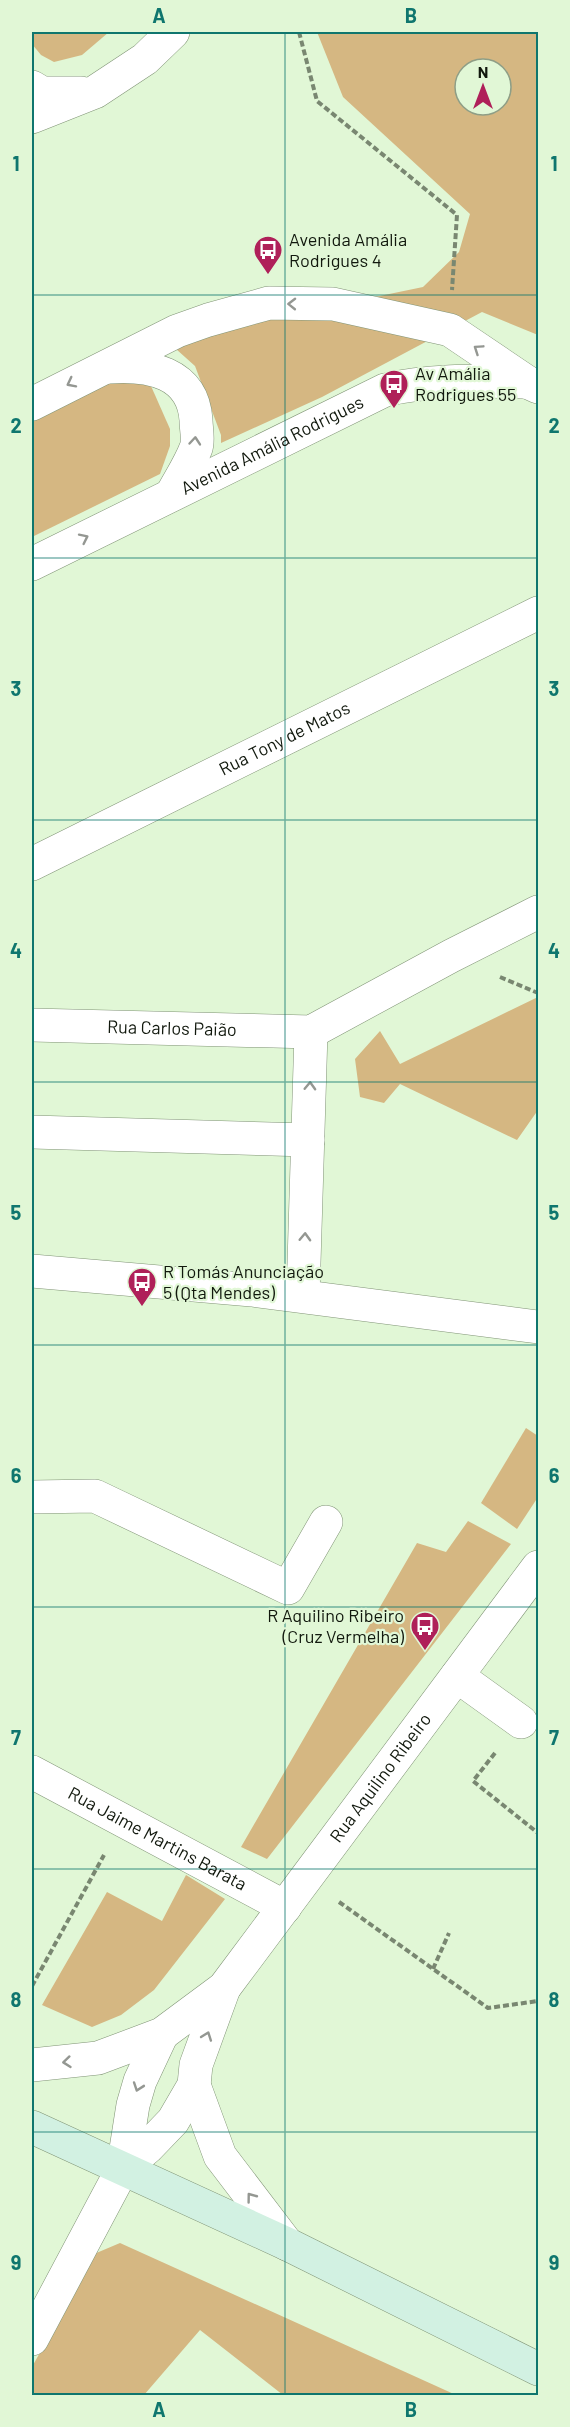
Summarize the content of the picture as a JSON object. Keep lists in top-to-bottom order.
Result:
{
  "streets": {
    "street": [
      "Avenida Amália Rodrigues",
      "Rua Tony de Matos",
      "Rua Carlos Paião",
      "Rua Aquilino Ribeiro",
      "Rua Jaime Martins Barata"
    ]
  },
  "crossings": [
    ["Rua Aquilino Ribeiro", "Rua Jaime Martins Barata"]
  ],
  "places": {
    "bus stop": [
      "Avenida Amália Rodrigues 4",
      "Av Amália Rodrigues 55",
      "R Tomás Anunciação 5 (Qta Mendes)",
      "R Aquilino Ribeiro (Cruz Vermelha)"
    ]
  },
  "north": "top",
  "grid": {
    "columns": ["A", "B"],
    "rows": [
      "1",
      "2",
      "3",
      "4",
      "5",
      "6",
      "7",
      "8",
      "9"
    ]
  }
}
